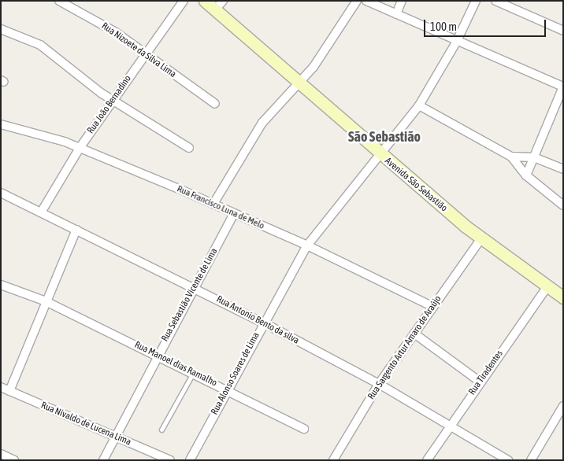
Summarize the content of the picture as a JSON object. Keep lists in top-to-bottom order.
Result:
{
  "streets": {
    "main road": ["Avenida São Sebastião"],
    "street": [
      "Rua Nizoete da Silva Lima",
      "Rua João Bernadino",
      "Rua Francisco Luna de Melo",
      "Rua Sebastião Vicente de Lima",
      "Rua Antonio Bento da silva",
      "Rua Sargento Artur Amaro de Araújo",
      "Rua Manoel dias Ramalho",
      "Rua Tiradentes",
      "Rua Alonso Soares de Lima",
      "Rua Nivaldo de Lucena Lima"
    ]
  },
  "crossings": [
    ["Rua Nizoete da Silva Lima", "Rua João Bernadino"],
    ["Rua João Bernadino", "Rua Francisco Luna de Melo"],
    ["Rua João Bernadino", "Rua Antonio Bento da silva"],
    ["Avenida São Sebastião", "Rua Sargento Artur Amaro de Araújo"],
    ["Avenida São Sebastião", "Rua Tiradentes"],
    ["Avenida São Sebastião", "Rua Alonso Soares de Lima"],
    ["Rua Francisco Luna de Melo", "Rua Sebastião Vicente de Lima"],
    ["Rua Francisco Luna de Melo", "Rua Sargento Artur Amaro de Araújo"],
    ["Rua Francisco Luna de Melo", "Rua Alonso Soares de Lima"],
    ["Rua Sebastião Vicente de Lima", "Rua Antonio Bento da silva"],
    ["Rua Sebastião Vicente de Lima", "Rua Manoel dias Ramalho"],
    ["Rua Sebastião Vicente de Lima", "Rua Nivaldo de Lucena Lima"],
    ["Rua Antonio Bento da silva", "Rua Sargento Artur Amaro de Araújo"],
    ["Rua Antonio Bento da silva", "Rua Tiradentes"],
    ["Rua Antonio Bento da silva", "Rua Alonso Soares de Lima"],
    ["Rua Manoel dias Ramalho", "Rua Alonso Soares de Lima"]
  ],
  "districts": ["São Sebastião"],
  "scale_bar": "100 m"
}
